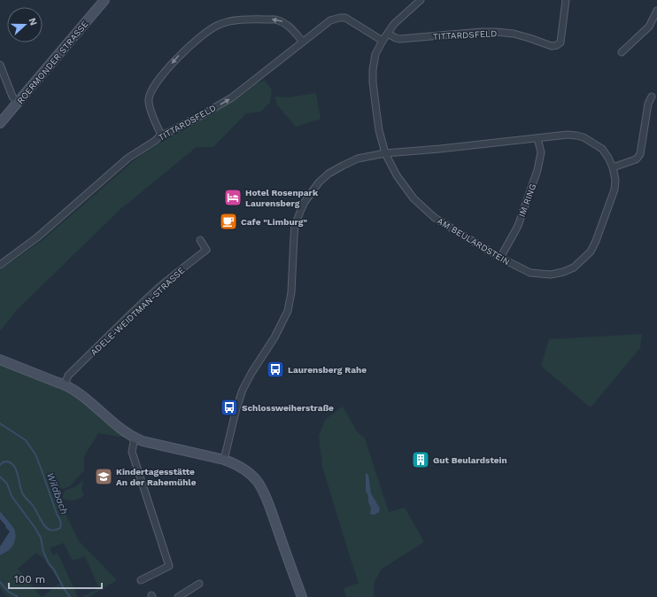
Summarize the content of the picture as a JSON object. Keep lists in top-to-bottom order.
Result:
{
  "streets": {
    "street": [
      "TITTARDSFELD",
      "ROERMONDER STRASSE",
      "IM RING",
      "AM BEULARDSTEIN",
      "ADELE-WEIDTMAN-STRASSE"
    ]
  },
  "crossings": [
    ["IM RING", "AM BEULARDSTEIN"]
  ],
  "water": ["Wildbach"],
  "places": {
    "hotel": ["Hotel Rosenpark Laurensberg"],
    "cafe": ["Cafe \"Limburg\""],
    "bus stop": ["Laurensberg Rahe", "Schlossweiherstraße"],
    "building": ["Gut Beulardstein"],
    "school or university": ["Kindertagesstätte An der Rahemühle"]
  },
  "scale_bar": "100 m",
  "north": "right"
}
